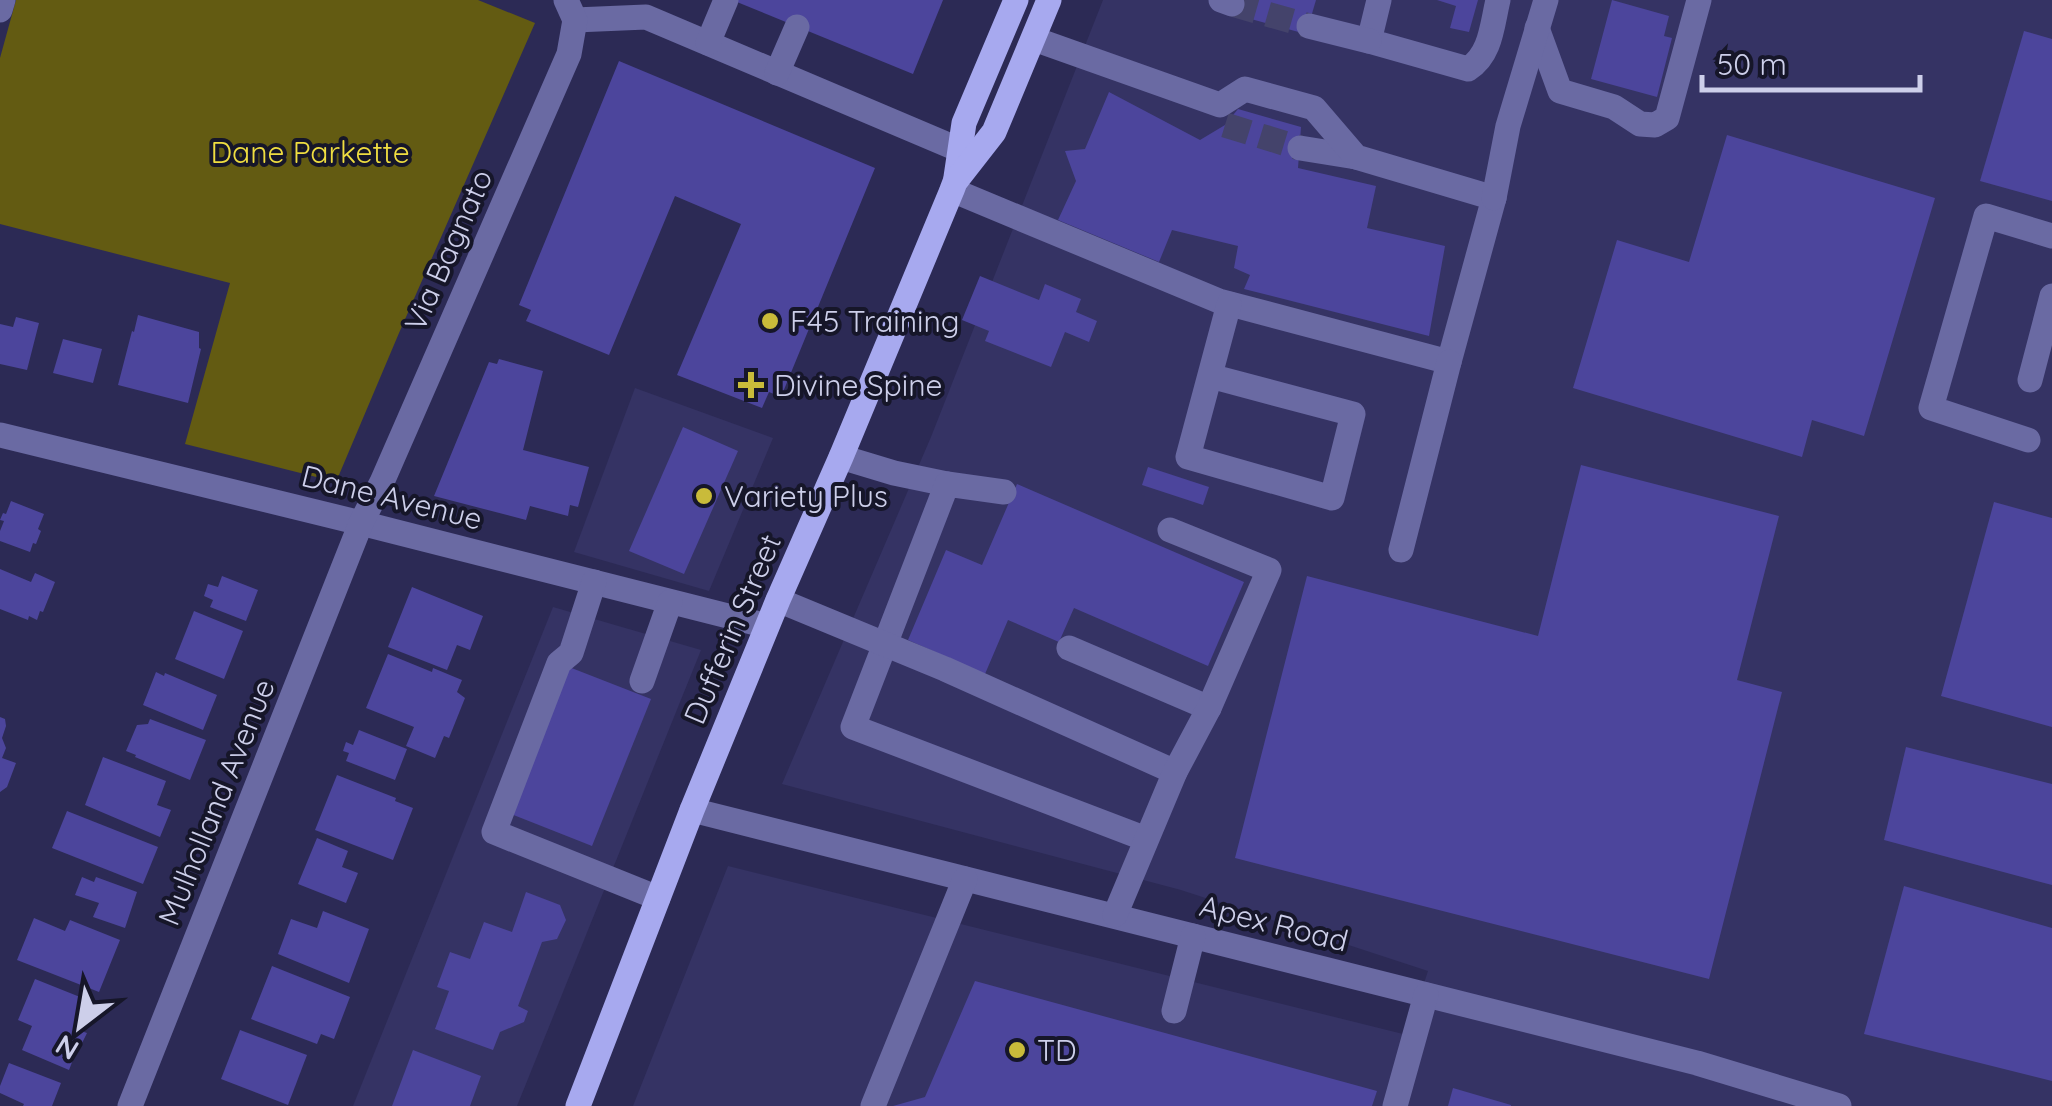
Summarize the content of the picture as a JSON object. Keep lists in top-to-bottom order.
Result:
{
  "streets": {
    "main road": ["Dufferin Street"],
    "street": [
      "Via Bagnato",
      "Dane Avenue",
      "Mulholland Avenue",
      "Apex Road"
    ]
  },
  "crossings": [
    ["Via Bagnato", "Dane Avenue"],
    ["Via Bagnato", "Mulholland Avenue"],
    ["Dane Avenue", "Dufferin Street"],
    ["Dane Avenue", "Mulholland Avenue"],
    ["Dufferin Street", "Apex Road"]
  ],
  "parks": ["Dane Parkette"],
  "places": {
    "other": ["F45 Training", "Variety Plus", "TD"],
    "health": ["Divine Spine"]
  },
  "scale_bar": "50 m",
  "north": "bottom left"
}
